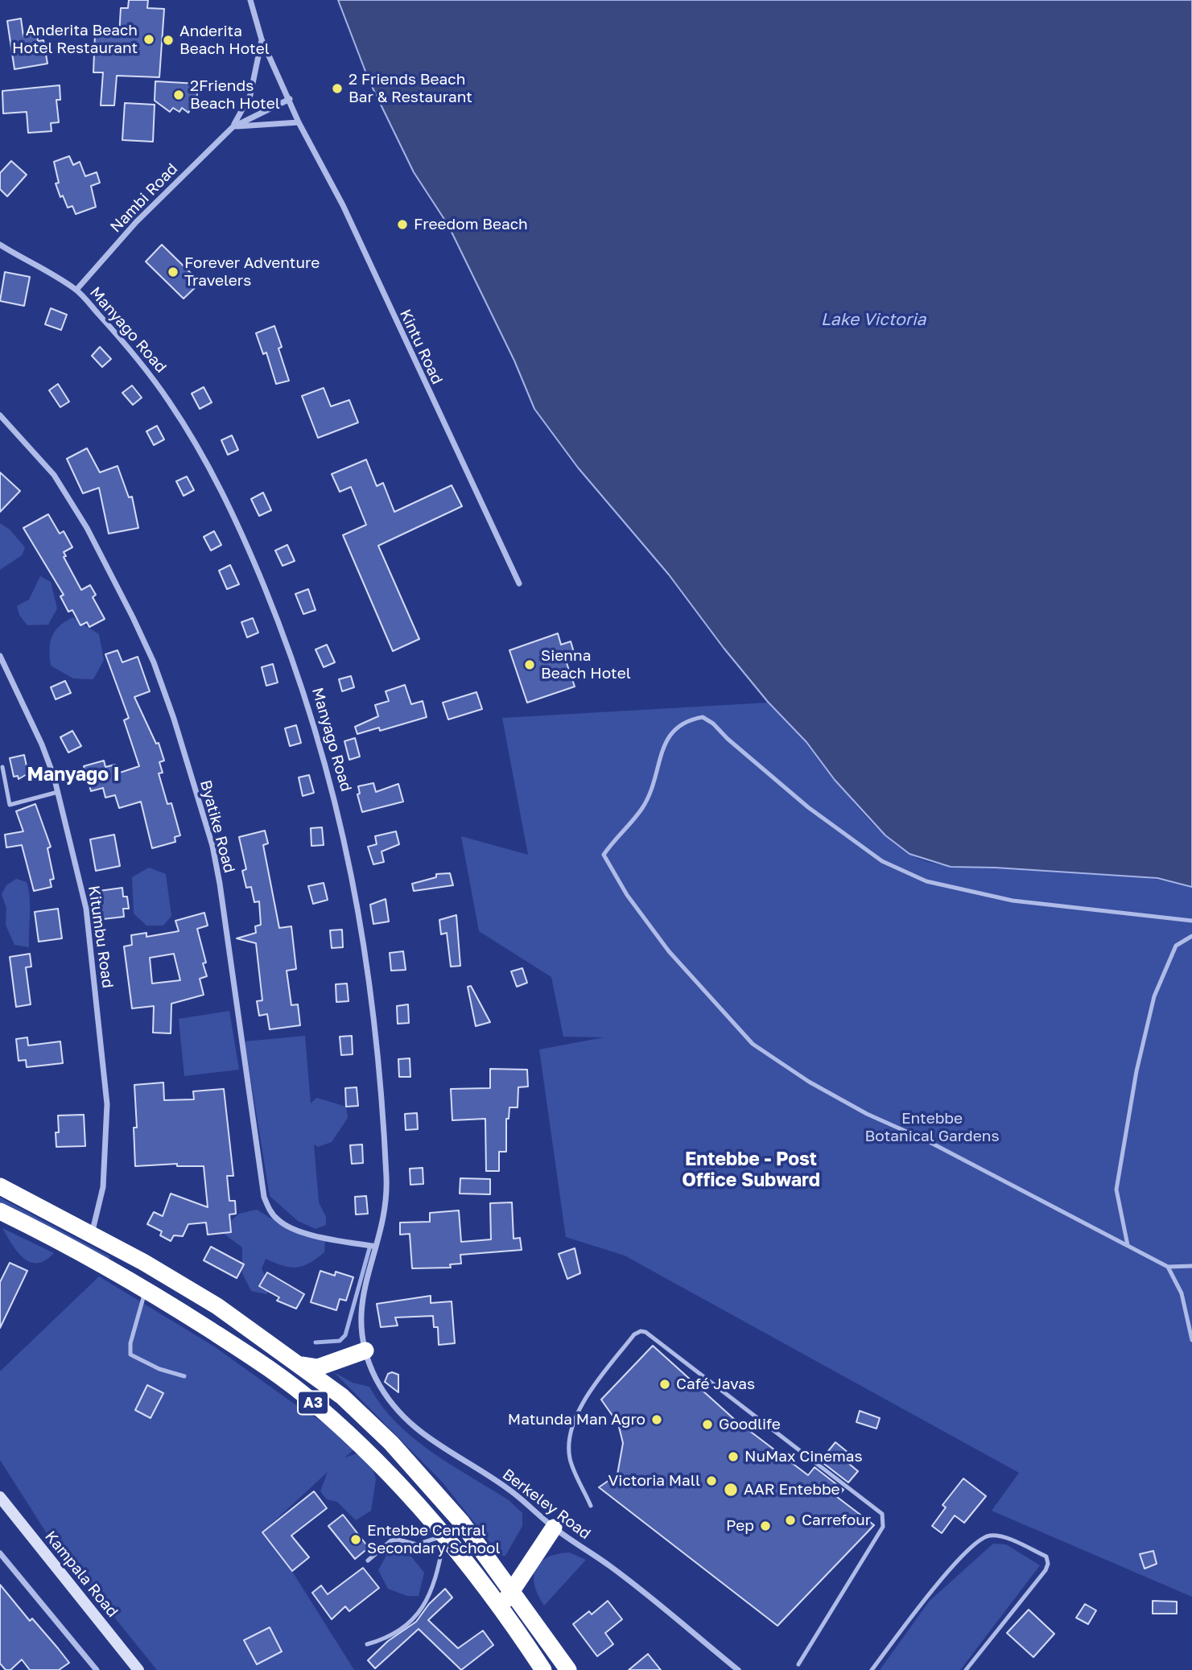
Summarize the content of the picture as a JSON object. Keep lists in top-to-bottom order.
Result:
{
  "streets": {
    "highway": ["A3"],
    "main road": ["Kampala Road"],
    "street": [
      "Nambi Road",
      "Manyago Road",
      "Kintu Road",
      "Byatike Road",
      "Kitumbu Road",
      "Berkeley Road"
    ]
  },
  "crossings": [
    ["Nambi Road", "Manyago Road"],
    ["Nambi Road", "Kintu Road"],
    ["Manyago Road", "Byatike Road"],
    ["Manyago Road", "Berkeley Road"],
    ["Kitumbu Road", "A3"]
  ],
  "districts": ["Manyago I", "Entebbe - Post Office Subward"],
  "water": ["Lake Victoria"],
  "parks": ["Entebbe Botanical Gardens"],
  "places": [
    "Anderita Beach Hotel Restaurant",
    "Anderita Beach Hotel",
    "2 Friends Beach Bar & Restaurant",
    "2Friends Beach Hotel",
    "Freedom Beach",
    "Forever Adventure Travelers",
    "Sienna Beach Hotel",
    "Café Javas",
    "Matunda Man Agro",
    "Goodlife",
    "NuMax Cinemas",
    "Victoria Mall",
    "AAR Entebbe",
    "Carrefour",
    "Pep",
    "Entebbe Central Secondary School"
  ]
}
